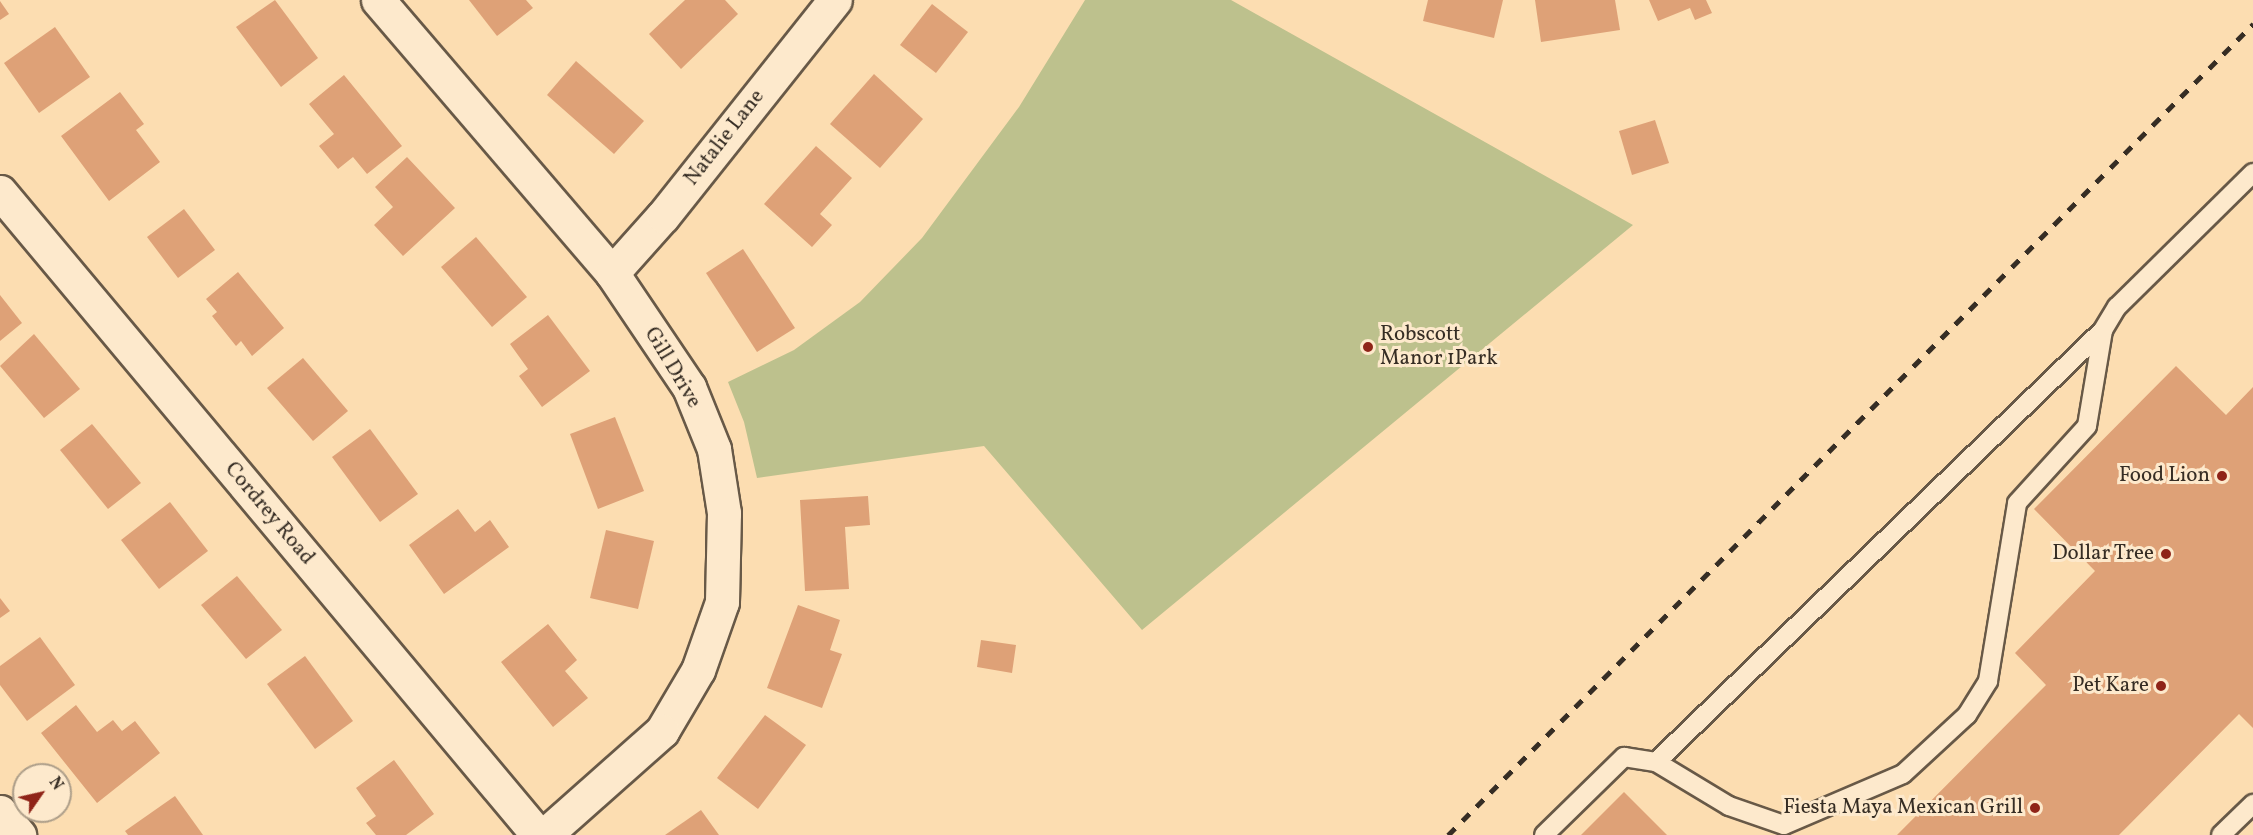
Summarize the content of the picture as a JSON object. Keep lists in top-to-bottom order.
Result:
{
  "streets": {
    "street": ["Natalie Lane", "Gill Drive", "Cordrey Road"]
  },
  "crossings": [
    ["Natalie Lane", "Gill Drive"]
  ],
  "places": [
    "Robscott Manor 1Park",
    "Food Lion",
    "Dollar Tree",
    "Pet Kare",
    "Fiesta Maya Mexican Grill"
  ],
  "north": "top right"
}
